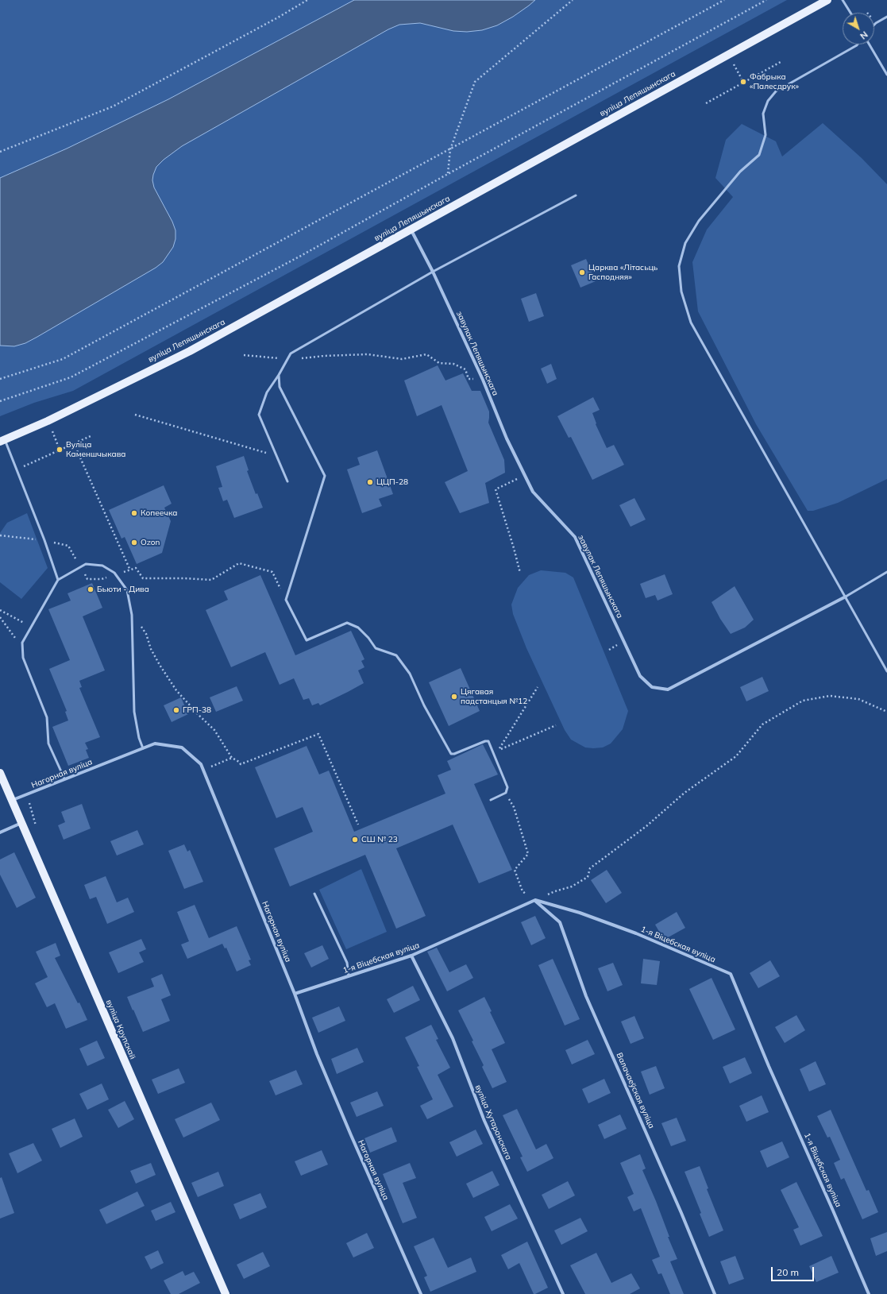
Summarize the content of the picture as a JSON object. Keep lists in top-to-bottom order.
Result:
{
  "streets": {
    "main road": ["вуліца Лепяшынскага", "вуліца Крупскай"],
    "street": [
      "завулак Лепяшынскага",
      "Нагорная вуліца",
      "1-я Віцебская вуліца",
      "Валачаеўская вуліца",
      "вуліца Хутаранскага"
    ]
  },
  "crossings": [
    ["вуліца Лепяшынскага", "завулак Лепяшынскага"],
    ["Нагорная вуліца", "1-я Віцебская вуліца"],
    ["Нагорная вуліца", "вуліца Крупскай"],
    ["1-я Віцебская вуліца", "Валачаеўская вуліца"],
    ["1-я Віцебская вуліца", "вуліца Хутаранскага"]
  ],
  "places": [
    "Фабрыка «Палесдрук»",
    "Царква «Літасьць Гасподняя»",
    "Вуліца Каменшчыкава",
    "ЦЦП-28",
    "Копеечка",
    "Ozon",
    "Бьюти - Дива",
    "Цягавая падстанцыя №12",
    "ГРП-38",
    "СШ № 23"
  ],
  "scale_bar": "20 m",
  "north": "bottom right"
}
